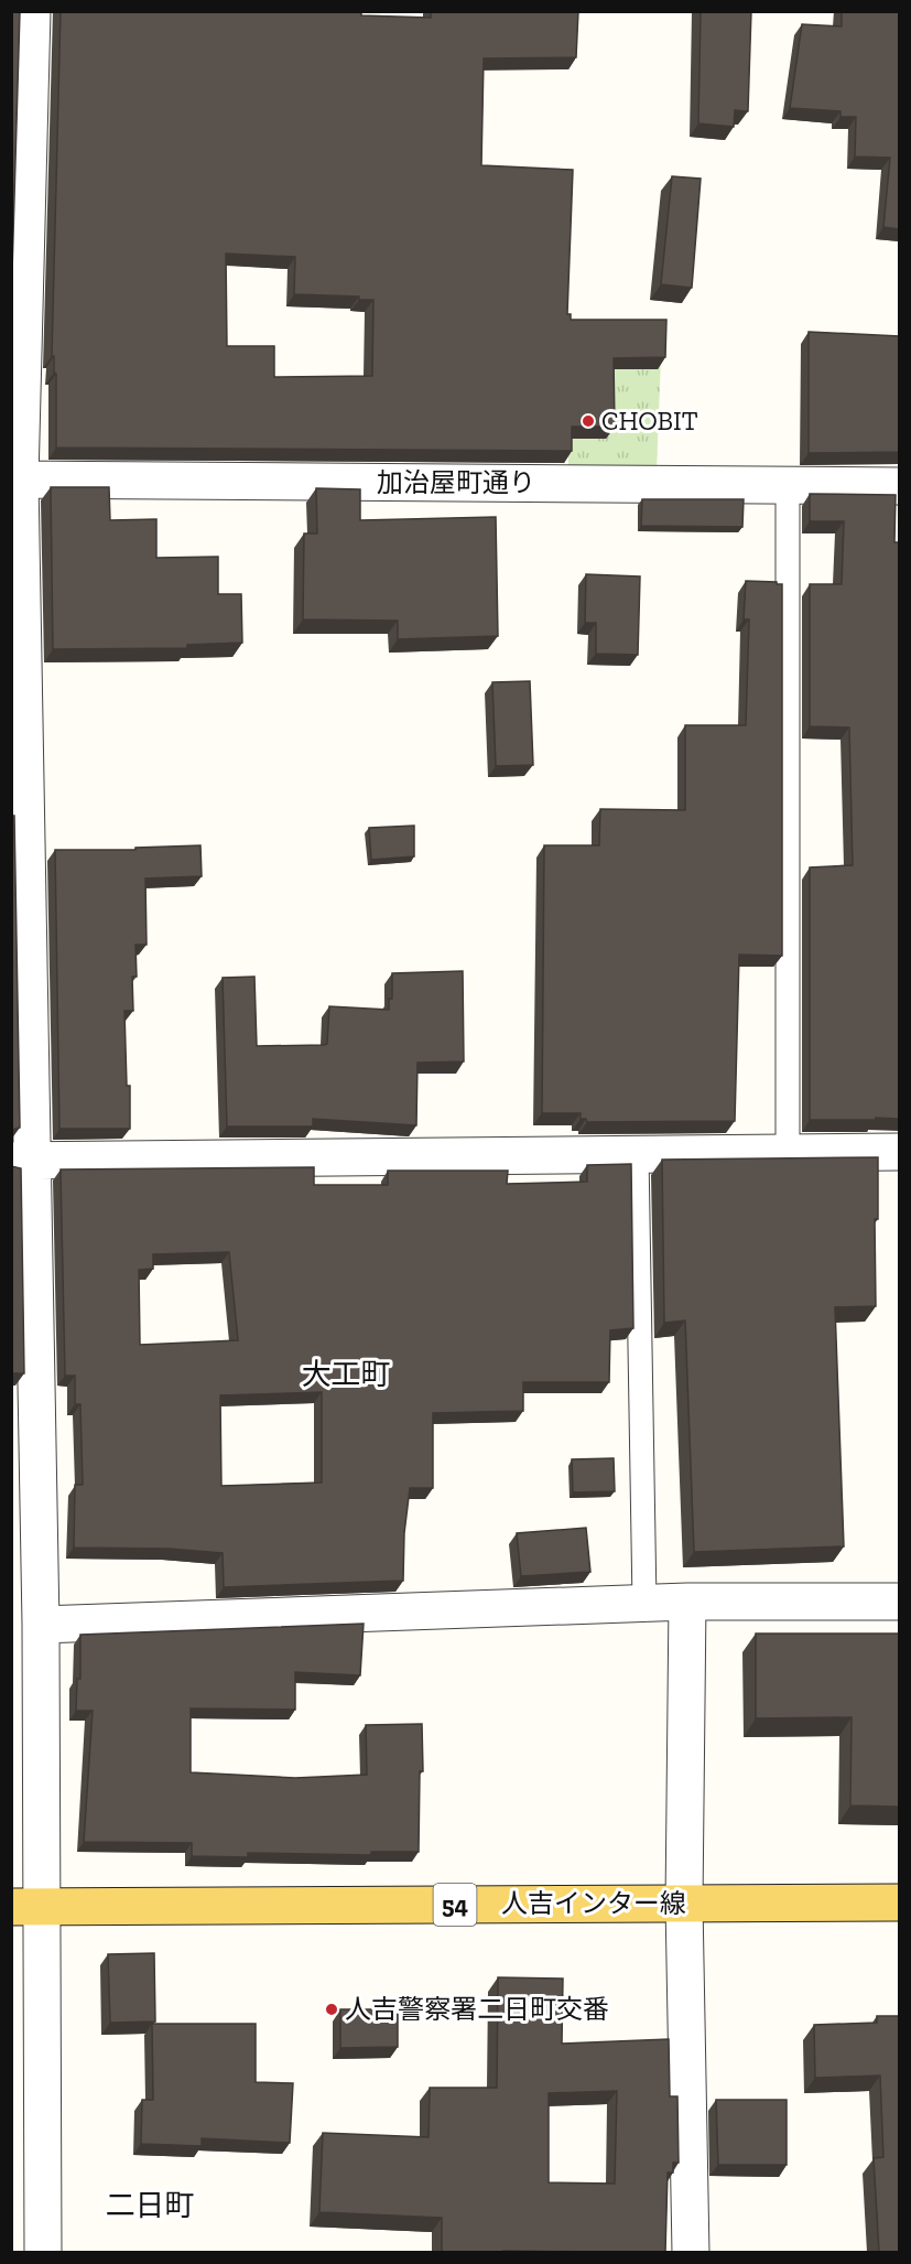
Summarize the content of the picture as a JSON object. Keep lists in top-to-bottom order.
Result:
{
  "streets": {
    "main road": ["人吉インター線", "54"],
    "street": ["加治屋町通り"]
  },
  "districts": ["大工町", "二日町"],
  "places": ["CHOBIT", "人吉警察署二日町交番"]
}
